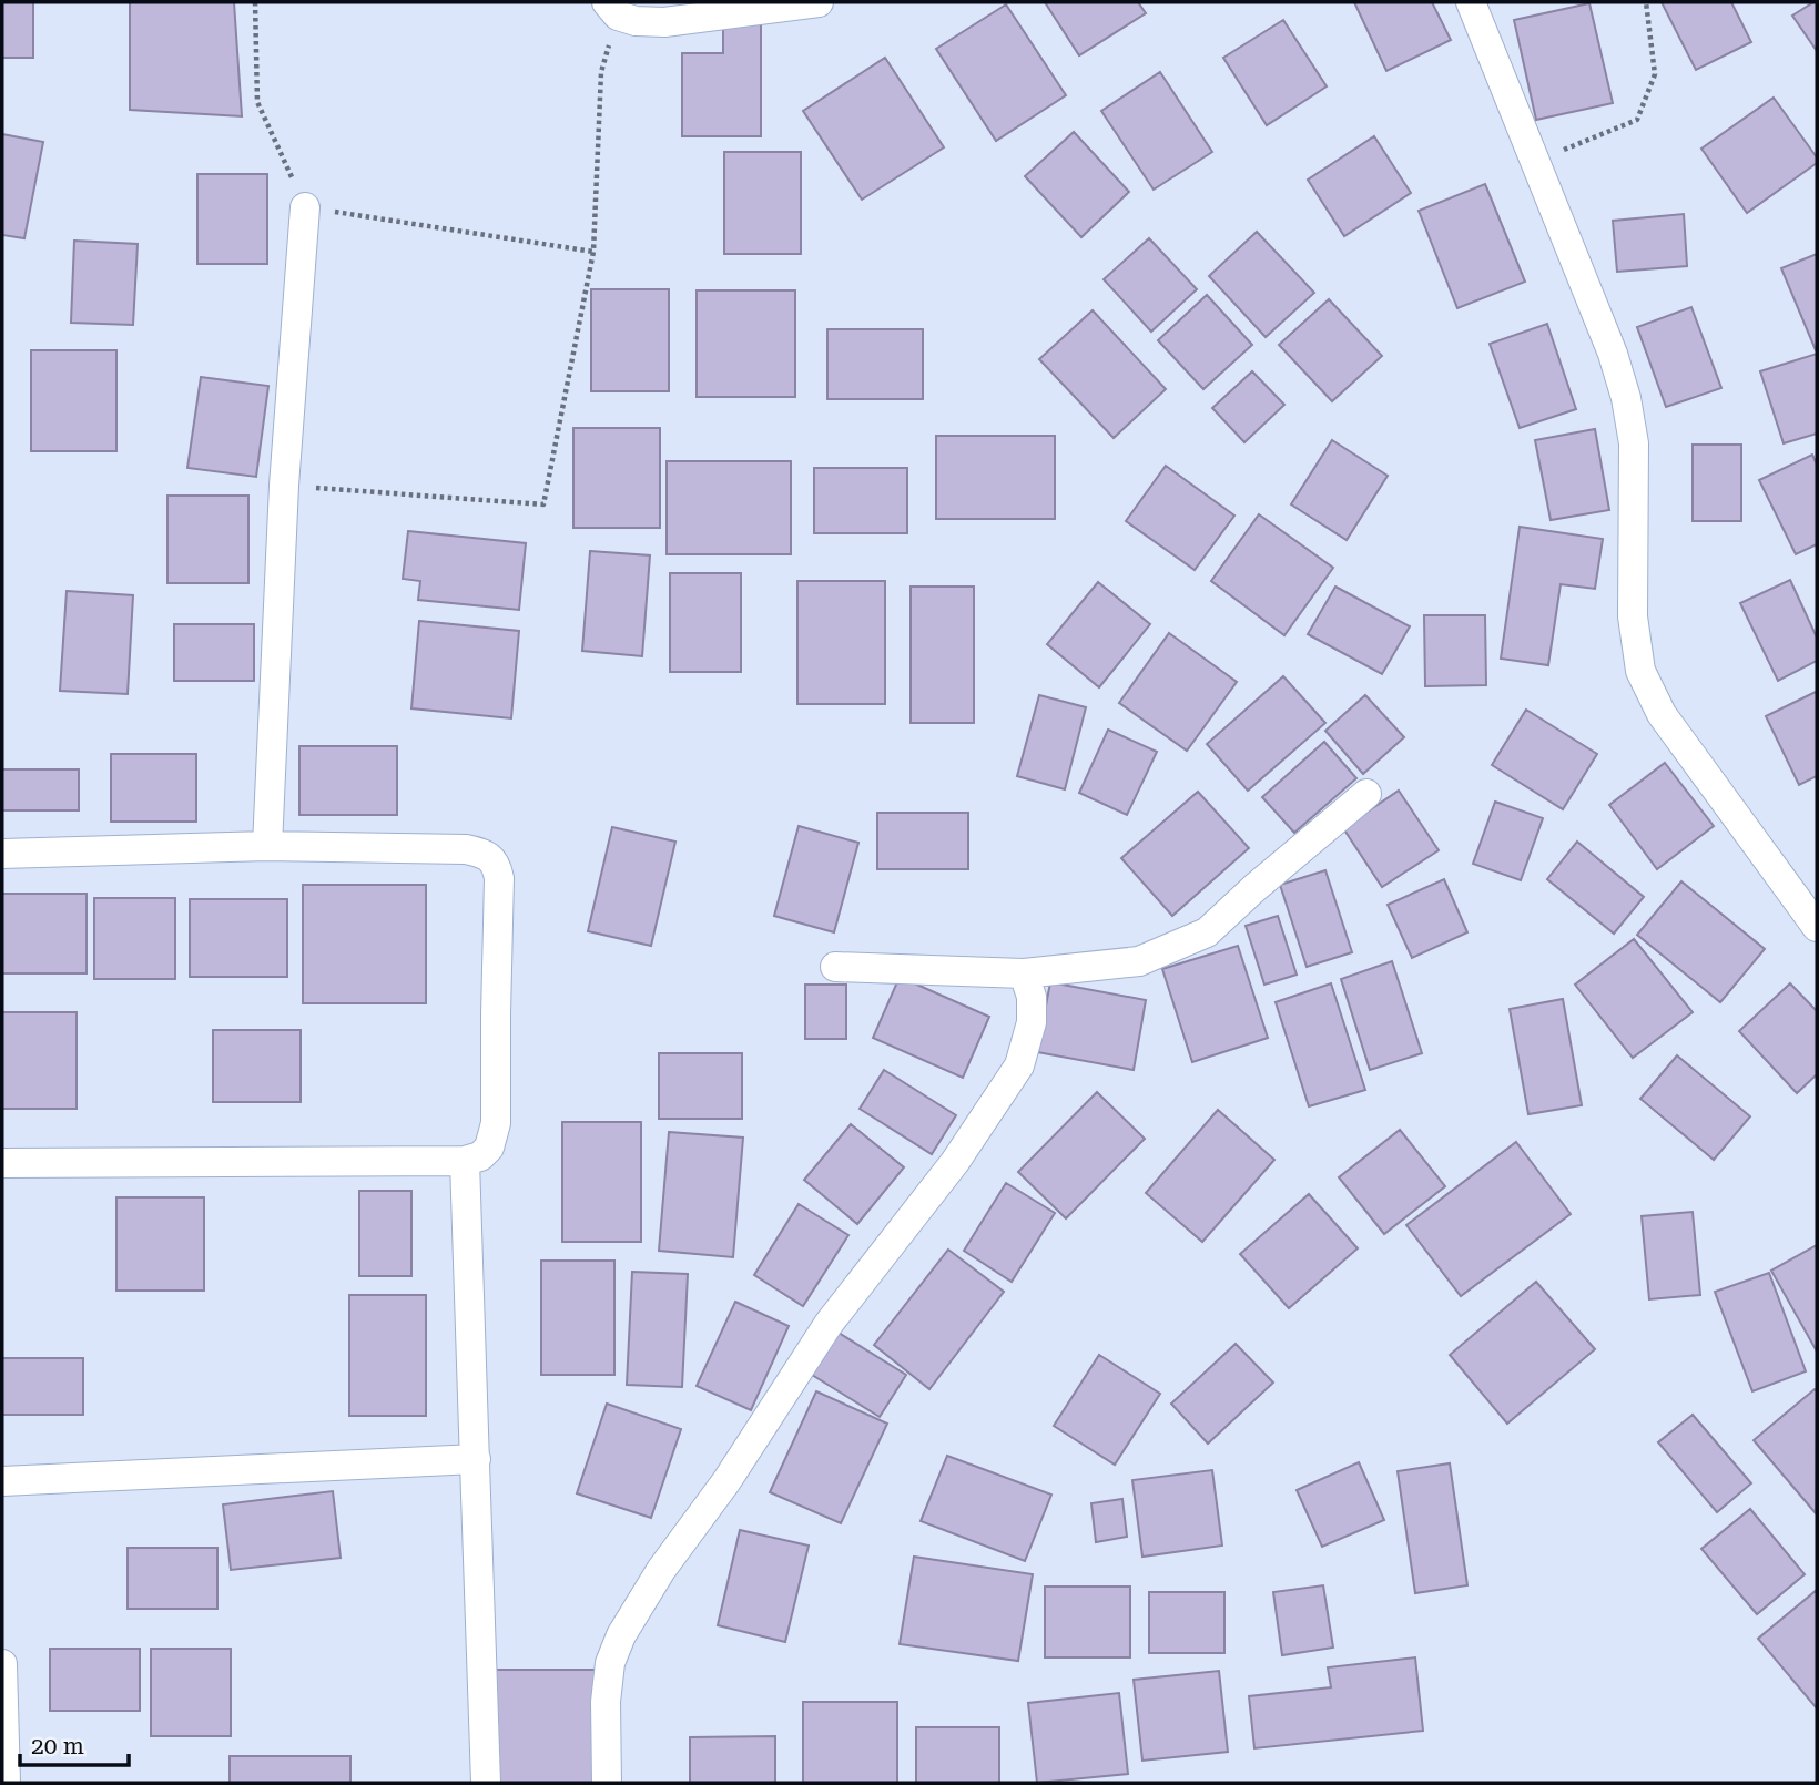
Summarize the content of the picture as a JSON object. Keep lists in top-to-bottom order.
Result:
{
  "scale_bar": "20 m"
}
